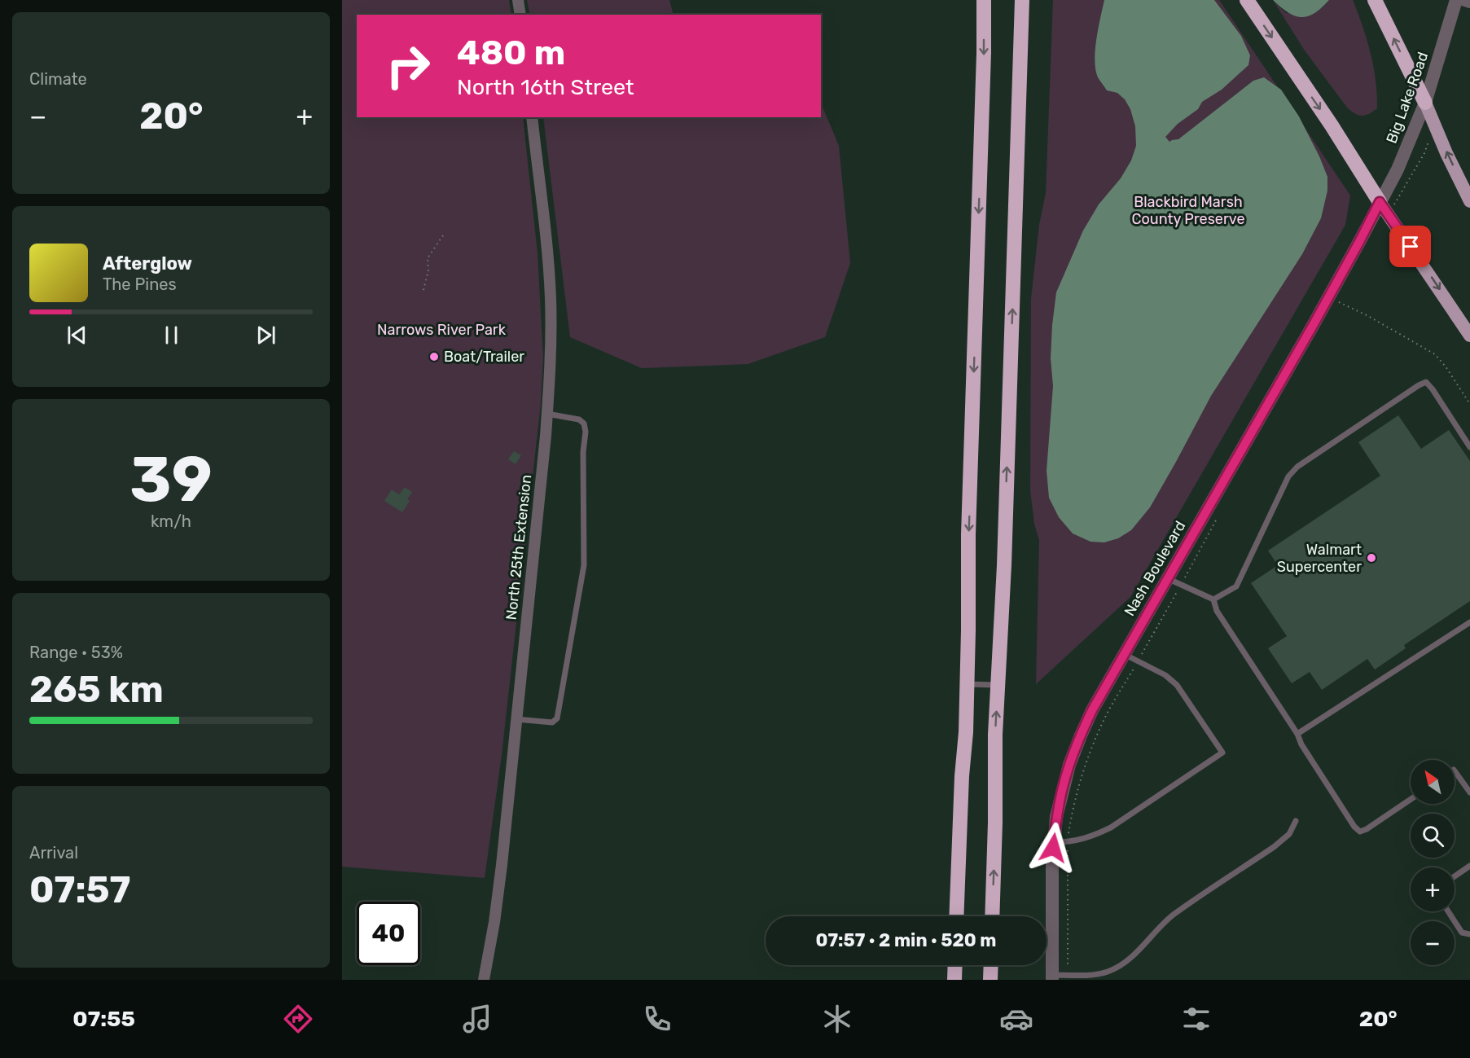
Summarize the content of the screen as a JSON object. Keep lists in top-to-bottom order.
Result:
{
  "streets": {
    "street": ["Big Lake Road", "North 25th Extension", "Nash Boulevard"]
  },
  "crossings": [
    ["Big Lake Road", "Nash Boulevard"]
  ],
  "parks": ["Blackbird Marsh County Preserve", "Narrows River Park"],
  "places": ["Boat/Trailer", "Walmart Supercenter"],
  "north": "top left",
  "page": {
    "tile": [
      "Climate",
      ["39", "km/h"],
      ["Range · 53%", "265 km"],
      ["Arrival", "07:57"]
    ],
    "turn": ["480 m", "North 16th Street"],
    "heat": ["−", "20°", "+"],
    "song": ["Afterglow", "The Pines"],
    "map_buttons": ["+", "−"],
    "limit": "40",
    "trip": "07:57 · 2 min · 520 m",
    "tabs": ["07:55", "20°"]
  }
}
